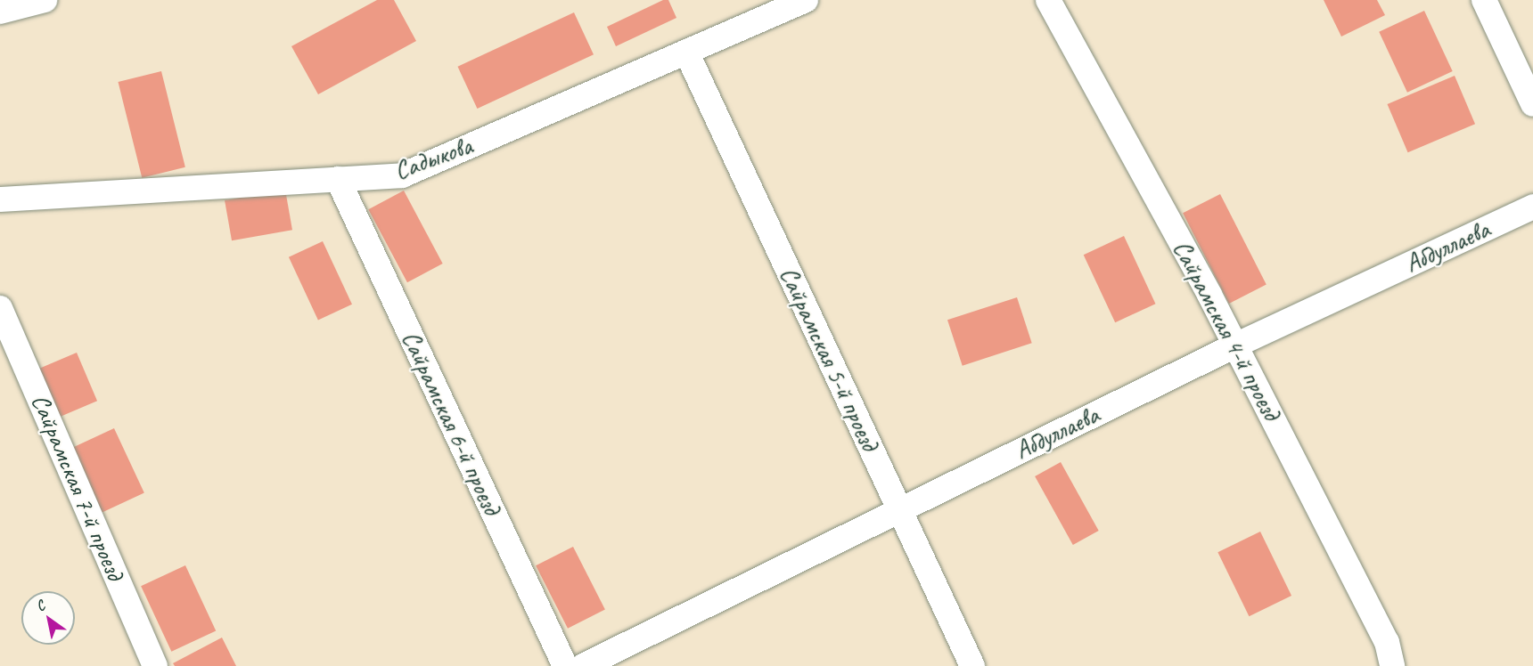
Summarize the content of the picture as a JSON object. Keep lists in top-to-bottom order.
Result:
{
  "streets": {
    "street": [
      "Садыкова",
      "Абдуллаева",
      "Сайрамская 4-й проезд",
      "Сайрамская 5-й проезд",
      "Сайрамская 6-й проезд",
      "Сайрамская 7-й проезд"
    ]
  },
  "crossings": [
    ["Садыкова", "Сайрамская 5-й проезд"],
    ["Садыкова", "Сайрамская 6-й проезд"],
    ["Абдуллаева", "Сайрамская 4-й проезд"],
    ["Абдуллаева", "Сайрамская 5-й проезд"]
  ],
  "north": "top left"
}
